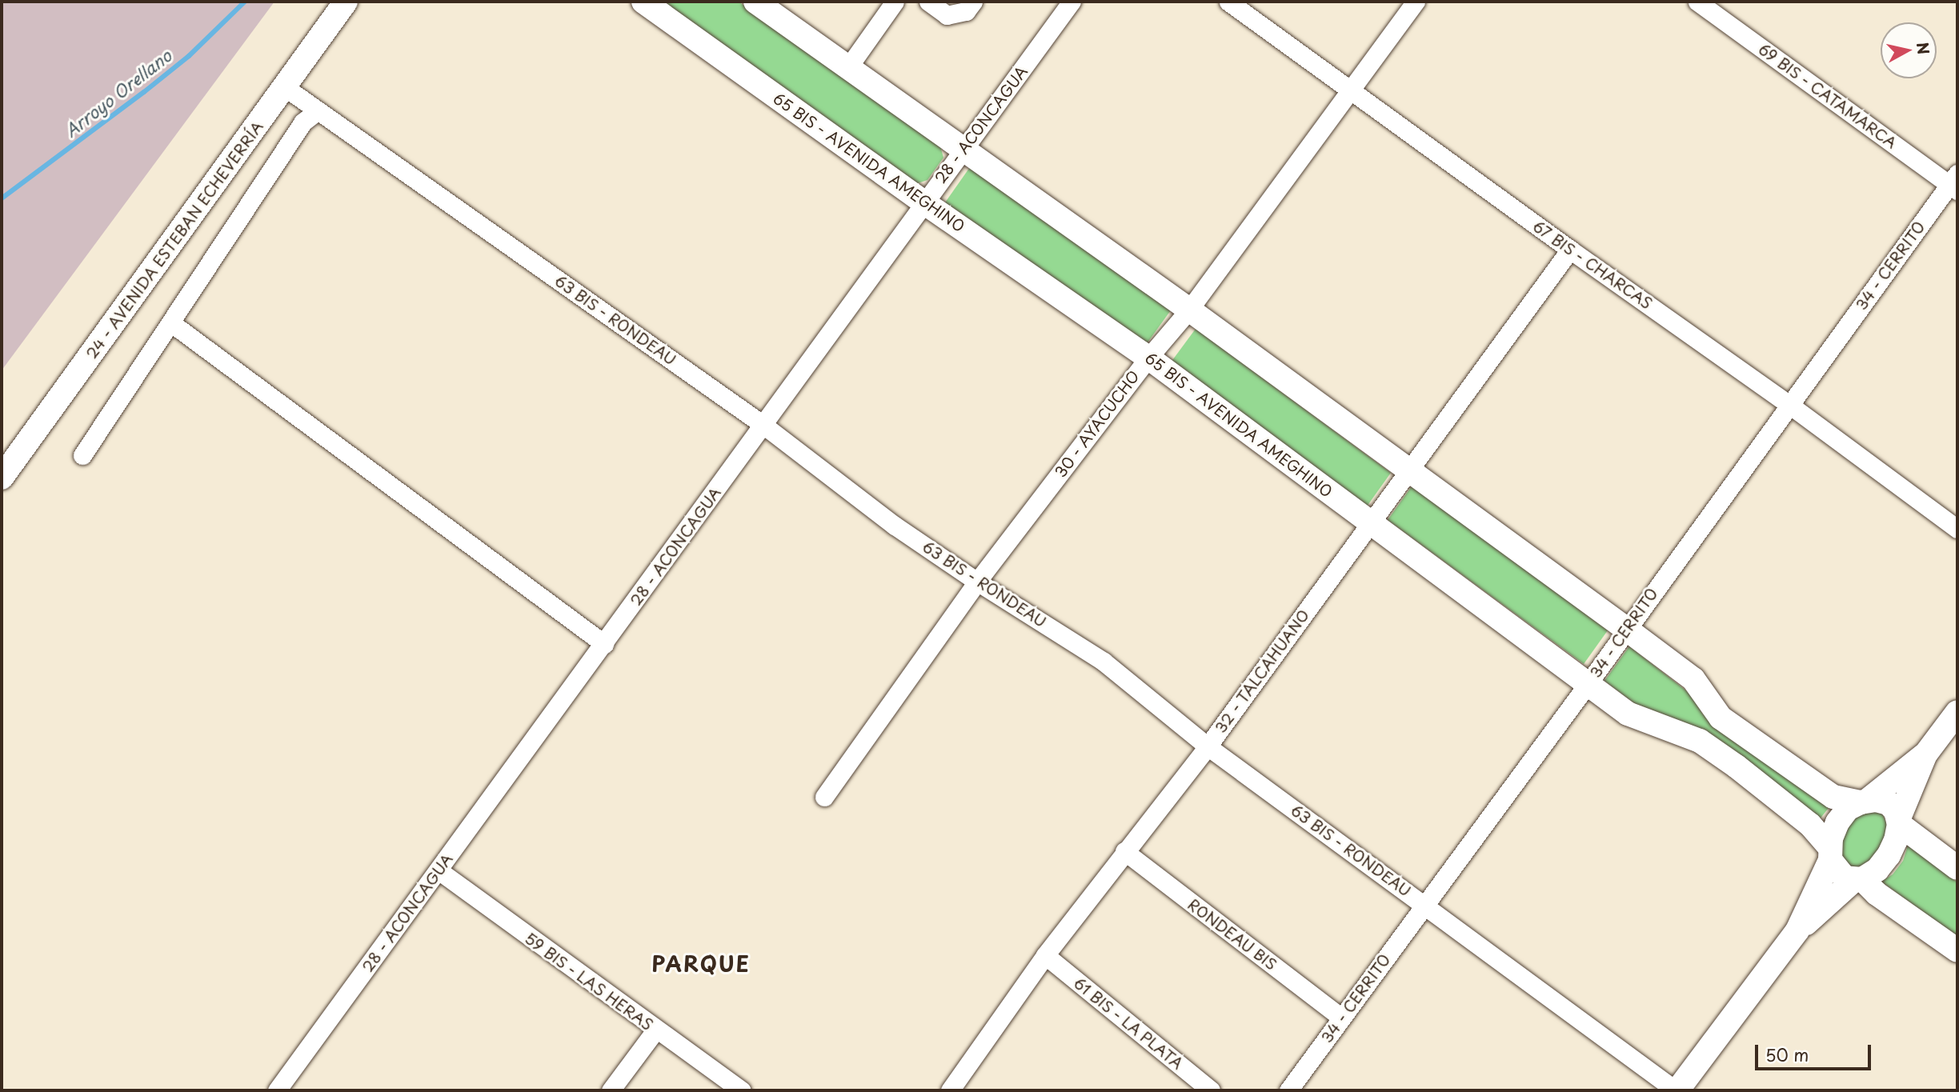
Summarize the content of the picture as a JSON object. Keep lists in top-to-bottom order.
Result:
{
  "streets": {
    "main road": ["65 BIS - AVENIDA AMEGHINO", "24 - AVENIDA ESTEBAN ECHEVERRÍA"],
    "street": [
      "69 BIS - CATAMARCA",
      "28 - ACONCAGUA",
      "67 BIS - CHARCAS",
      "34 - CERRITO",
      "63 BIS - RONDEAU",
      "30 - AYACUCHO",
      "32 - TALCAHUANO",
      "RONDEAU BIS",
      "59 BIS - LAS HERAS",
      "61 BIS - LA PLATA"
    ]
  },
  "crossings": [
    ["69 BIS - CATAMARCA", "34 - CERRITO"],
    ["28 - ACONCAGUA", "65 BIS - AVENIDA AMEGHINO"],
    ["28 - ACONCAGUA", "63 BIS - RONDEAU"],
    ["28 - ACONCAGUA", "59 BIS - LAS HERAS"],
    ["65 BIS - AVENIDA AMEGHINO", "34 - CERRITO"],
    ["65 BIS - AVENIDA AMEGHINO", "30 - AYACUCHO"],
    ["65 BIS - AVENIDA AMEGHINO", "32 - TALCAHUANO"],
    ["24 - AVENIDA ESTEBAN ECHEVERRÍA", "63 BIS - RONDEAU"],
    ["67 BIS - CHARCAS", "34 - CERRITO"],
    ["67 BIS - CHARCAS", "30 - AYACUCHO"],
    ["67 BIS - CHARCAS", "32 - TALCAHUANO"],
    ["34 - CERRITO", "63 BIS - RONDEAU"],
    ["34 - CERRITO", "RONDEAU BIS"],
    ["63 BIS - RONDEAU", "30 - AYACUCHO"],
    ["63 BIS - RONDEAU", "32 - TALCAHUANO"],
    ["32 - TALCAHUANO", "RONDEAU BIS"],
    ["32 - TALCAHUANO", "61 BIS - LA PLATA"]
  ],
  "districts": ["PARQUE"],
  "water": ["Arroyo Orellano"],
  "scale_bar": "50 m",
  "north": "right"
}
